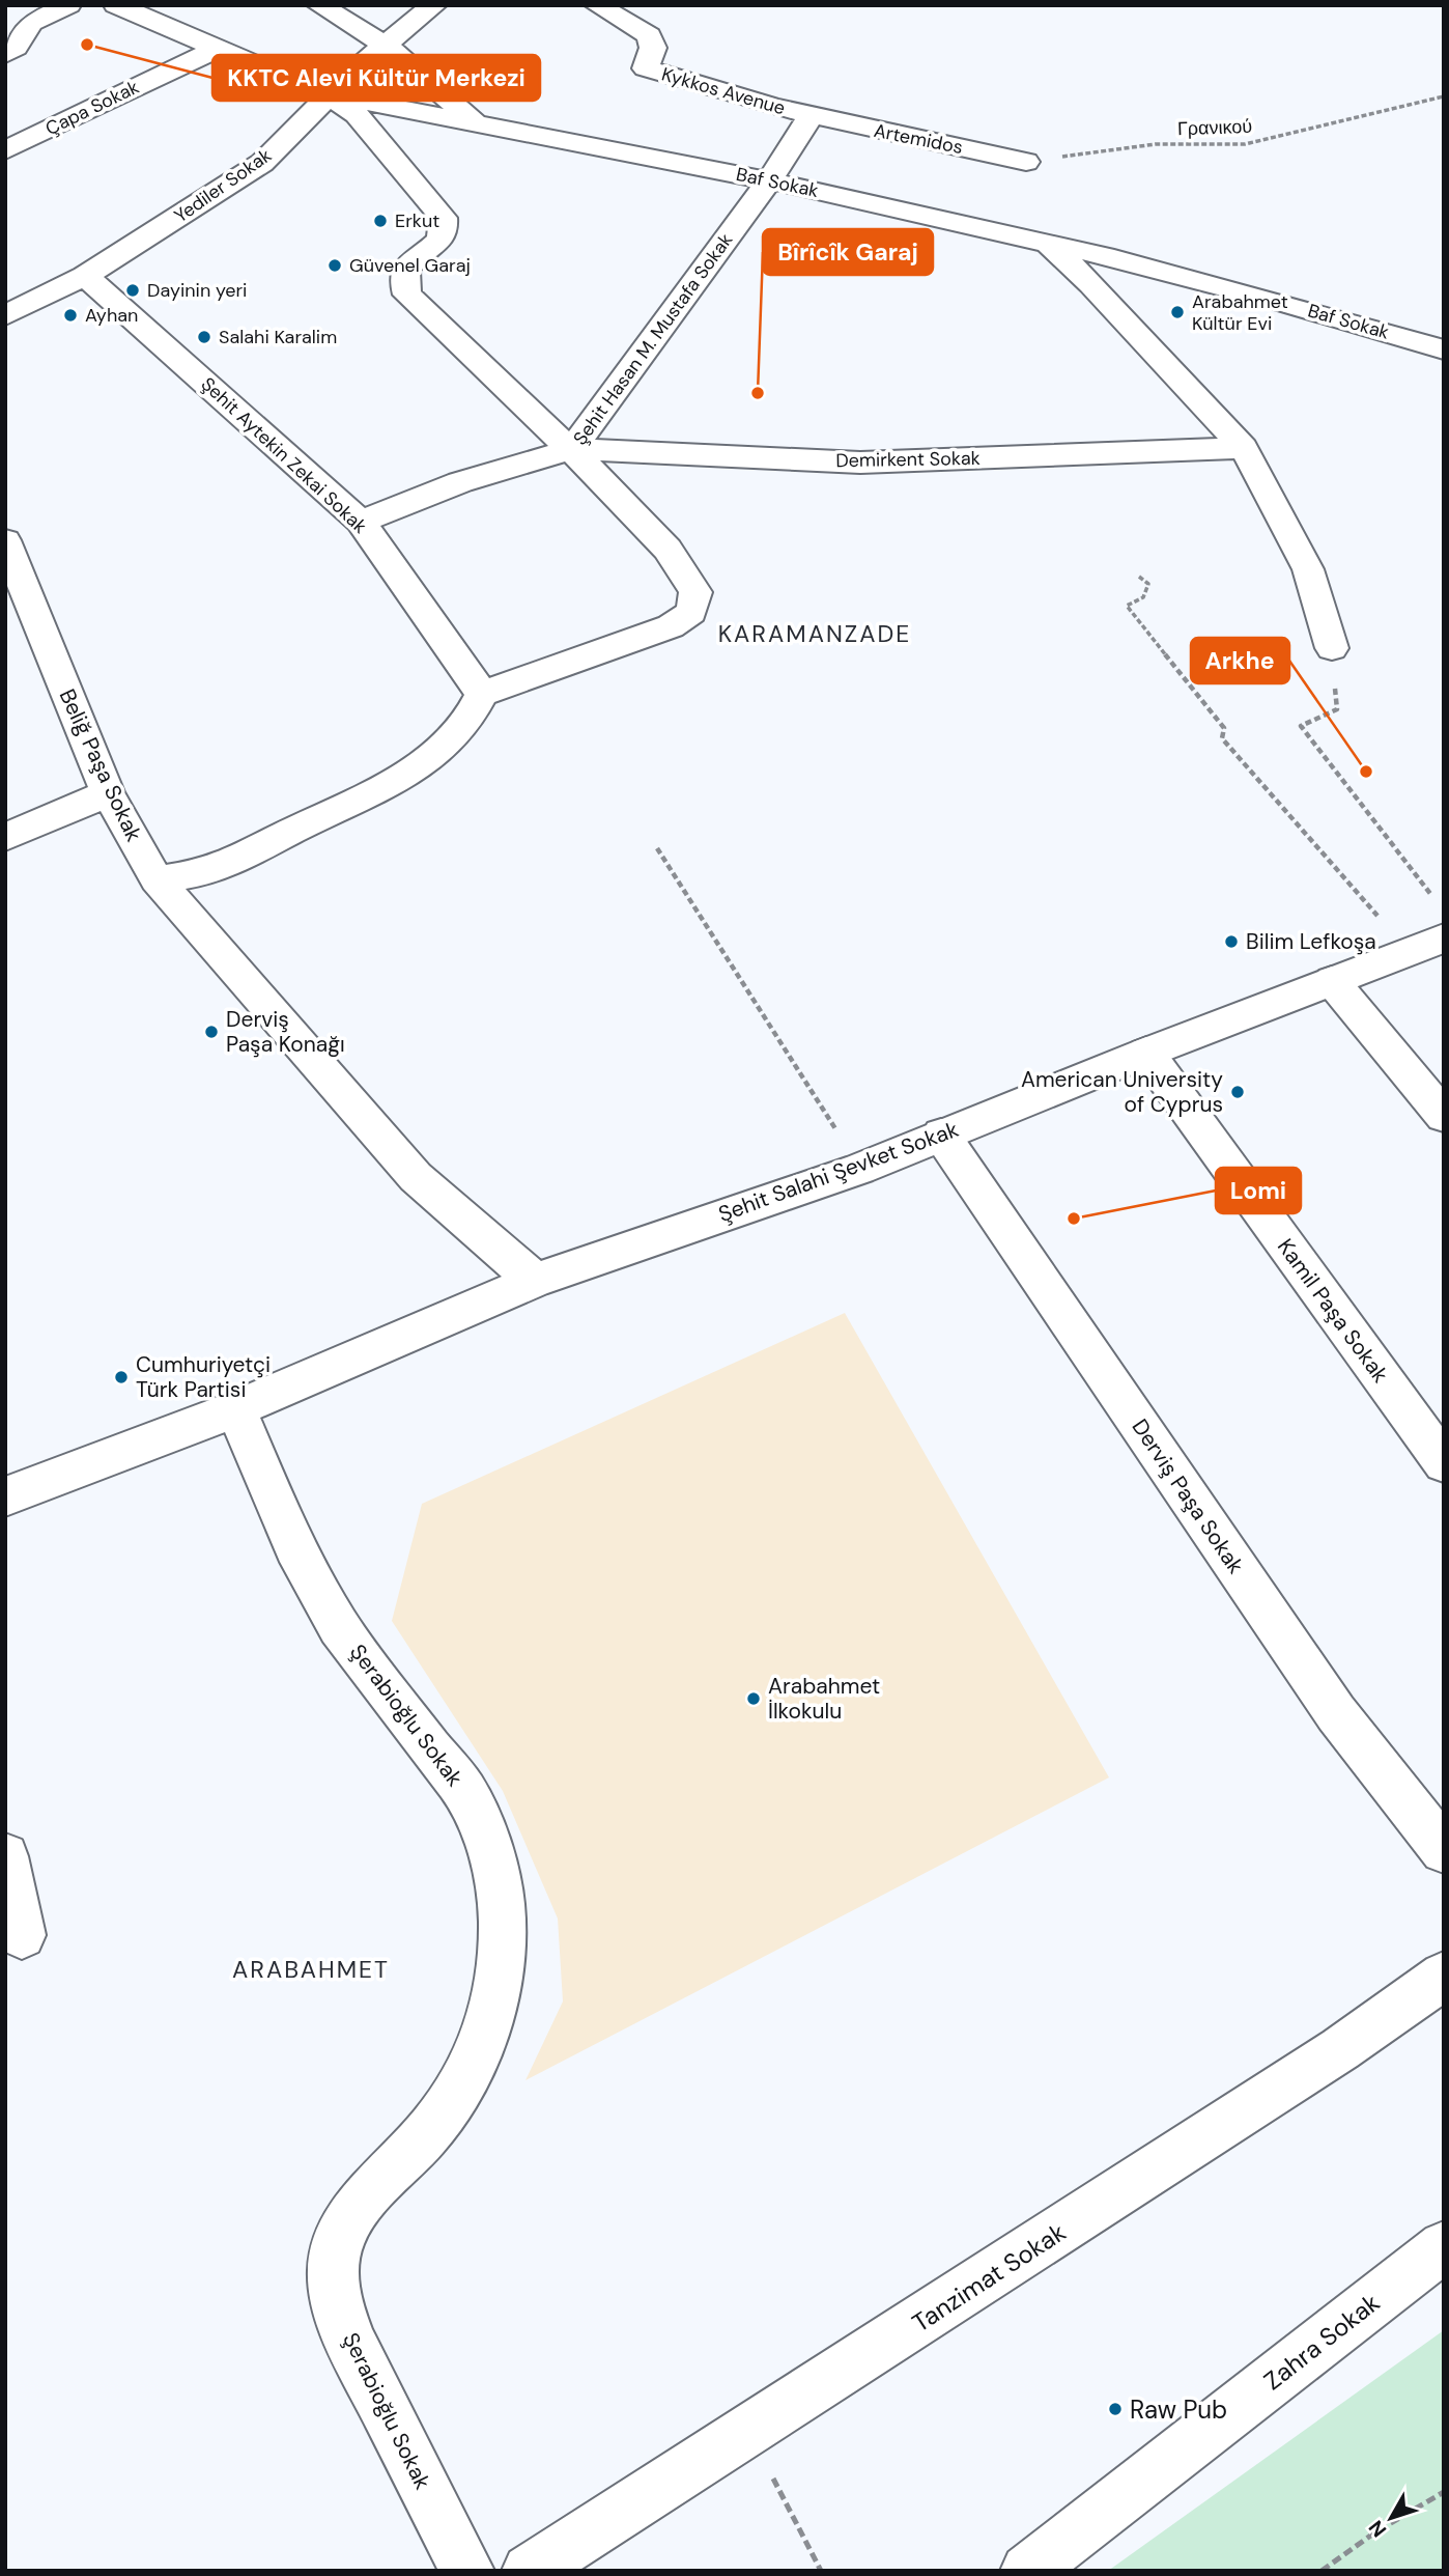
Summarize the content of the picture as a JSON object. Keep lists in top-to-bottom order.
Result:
{
  "streets": {
    "street": [
      "Kykkos Avenue",
      "Çapa Sokak",
      "Artemidos",
      "Baf Sokak",
      "Yediler Sokak",
      "Şehit Hasan M. Mustafa Sokak",
      "Şehit Aytekin Zekai Sokak",
      "Demirkent Sokak",
      "Beliğ Paşa Sokak",
      "Şehit Salahi Şevket Sokak",
      "Kamil Paşa Sokak",
      "Derviş Paşa Sokak",
      "Şerabioğlu Sokak",
      "Tanzimat Sokak",
      "Zahra Sokak"
    ],
    "path": ["Γρανικού"]
  },
  "crossings": [
    ["Kykkos Avenue", "Artemidos"],
    ["Kykkos Avenue", "Şehit Hasan M. Mustafa Sokak"],
    ["Çapa Sokak", "Baf Sokak"],
    ["Γρανικού", "Artemidos"],
    ["Artemidos", "Şehit Hasan M. Mustafa Sokak"],
    ["Baf Sokak", "Yediler Sokak"],
    ["Baf Sokak", "Şehit Hasan M. Mustafa Sokak"],
    ["Yediler Sokak", "Şehit Aytekin Zekai Sokak"],
    ["Şehit Hasan M. Mustafa Sokak", "Şehit Aytekin Zekai Sokak"],
    ["Şehit Hasan M. Mustafa Sokak", "Demirkent Sokak"],
    ["Beliğ Paşa Sokak", "Şehit Salahi Şevket Sokak"],
    ["Şehit Salahi Şevket Sokak", "Kamil Paşa Sokak"],
    ["Şehit Salahi Şevket Sokak", "Derviş Paşa Sokak"],
    ["Şehit Salahi Şevket Sokak", "Şerabioğlu Sokak"]
  ],
  "districts": ["KARAMANZADE", "ARABAHMET"],
  "places": [
    "KKTC Alevi Kültür Merkezi",
    "Erkut",
    "Güvenel Garaj",
    "Dayinin yeri",
    "Arabahmet Kültür Evi",
    "Ayhan",
    "Salahi Karalim",
    "Bîrîcîk Garaj",
    "Arkhe",
    "Bilim Lefkoşa",
    "Derviş Paşa Konağı",
    "American University of Cyprus",
    "Lomi",
    "Cumhuriyetçi Türk Partisi",
    "Arabahmet İlkokulu",
    "Raw Pub"
  ],
  "north": "bottom left"
}
